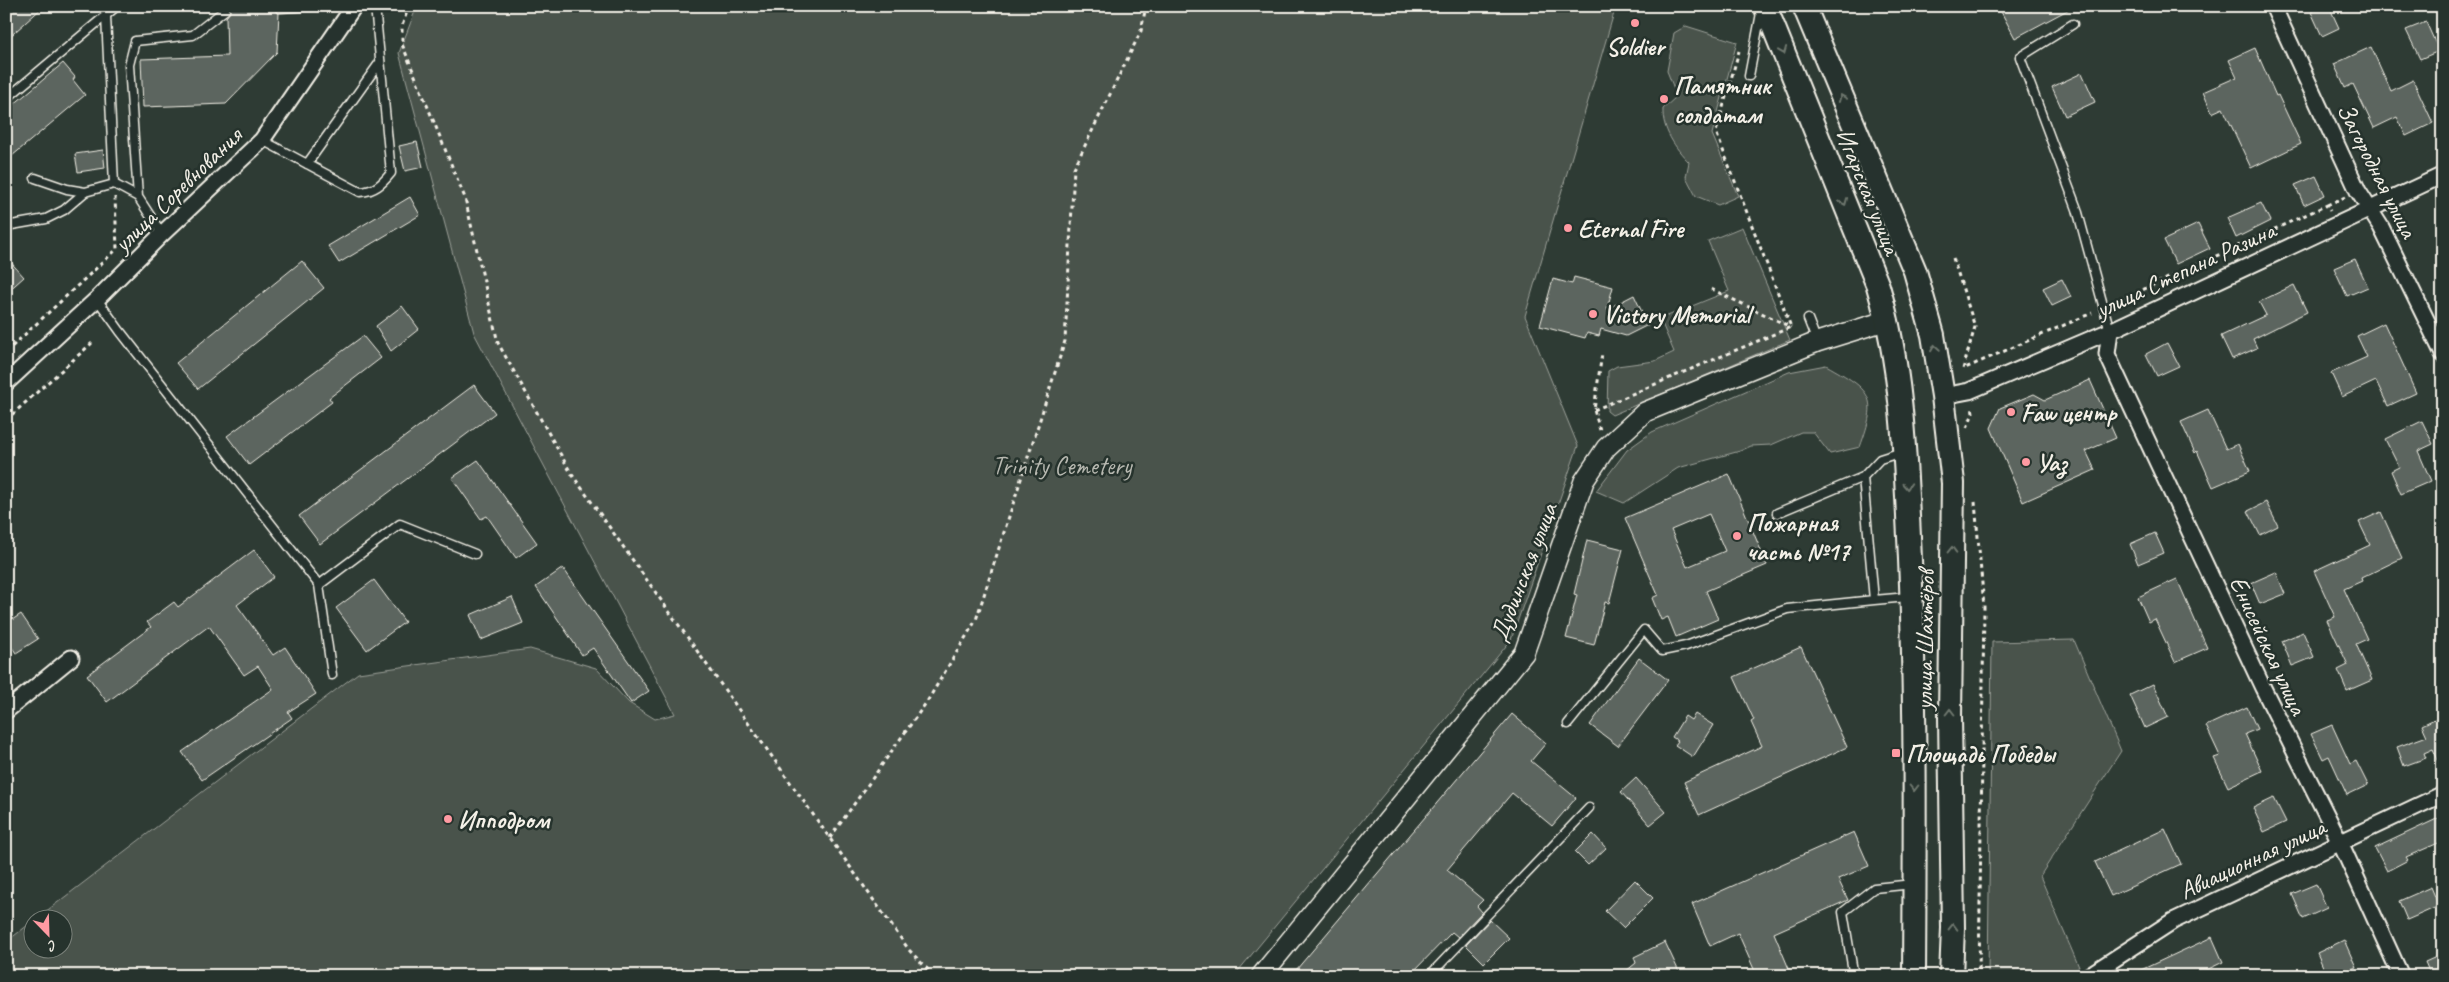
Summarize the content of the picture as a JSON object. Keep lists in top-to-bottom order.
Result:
{
  "streets": {
    "main road": ["Игарская улица", "улица Шахтёров"],
    "street": [
      "Загородная улица",
      "улица Соревнования",
      "улица Степана Разина",
      "Дудинская улица",
      "Енисейская улица",
      "Авиационная улица"
    ]
  },
  "crossings": [
    ["Загородная улица", "улица Степана Разина"],
    ["Игарская улица", "улица Степана Разина"],
    ["Игарская улица", "Дудинская улица"],
    ["Игарская улица", "улица Шахтёров"],
    ["улица Степана Разина", "улица Шахтёров"],
    ["улица Степана Разина", "Енисейская улица"],
    ["Енисейская улица", "Авиационная улица"]
  ],
  "parks": ["Trinity Cemetery"],
  "places": {
    "other": [
      "Soldier",
      "Памятник солдатам",
      "Eternal Fire",
      "Victory Memorial",
      "Faw центр",
      "Уаз",
      "Пожарная часть №17",
      "Ипподром"
    ],
    "transit": ["Площадь Победы"]
  },
  "north": "bottom right"
}
